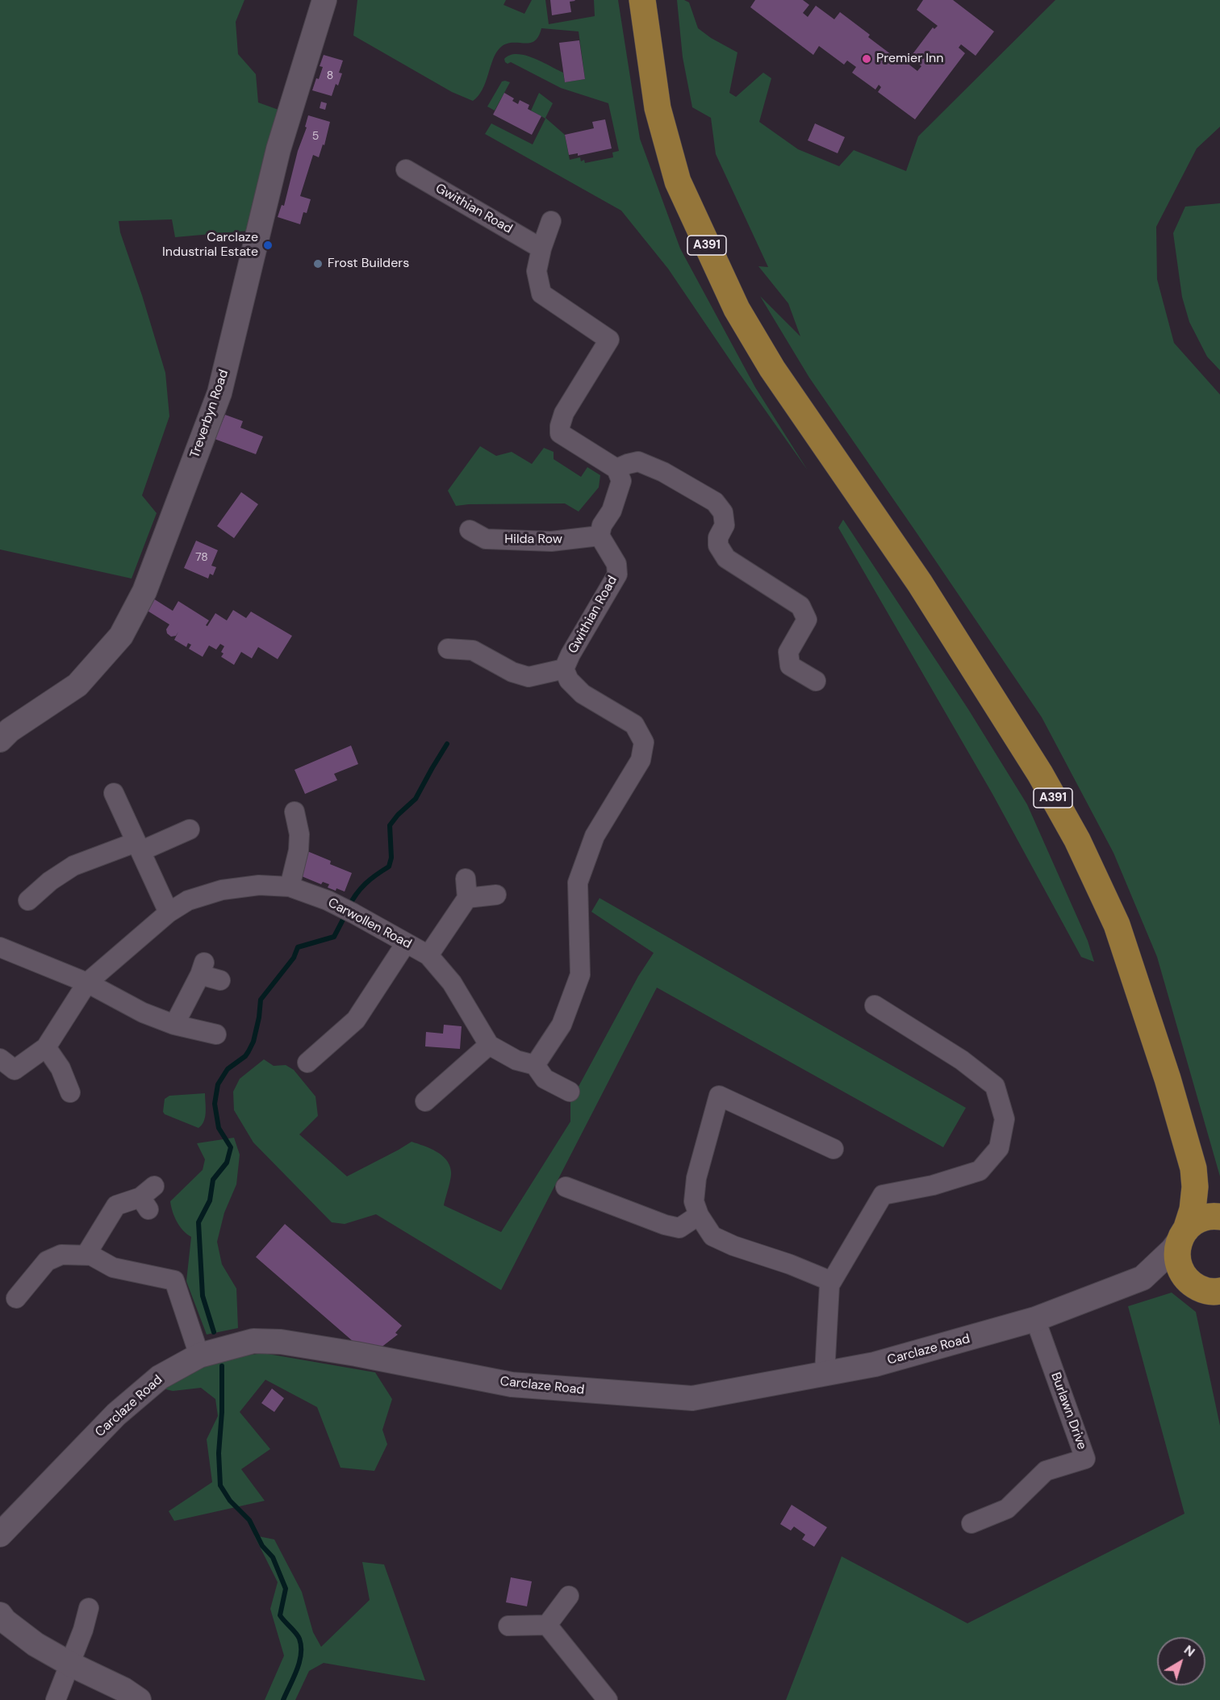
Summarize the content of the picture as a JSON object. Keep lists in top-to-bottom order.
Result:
{
  "streets": {
    "highway": ["A391"],
    "street": [
      "Gwithian Road",
      "Treverbyn Road",
      "Hilda Row",
      "Carwollen Road",
      "Carclaze Road",
      "Burlawn Drive"
    ]
  },
  "crossings": [
    ["Gwithian Road", "Hilda Row"],
    ["Gwithian Road", "Carwollen Road"],
    ["A391", "Carclaze Road"],
    ["Carclaze Road", "Burlawn Drive"]
  ],
  "places": ["Premier Inn", "Carclaze Industrial Estate", "Frost Builders"],
  "house_numbers": ["8", "5", "78"],
  "north": "top right"
}
